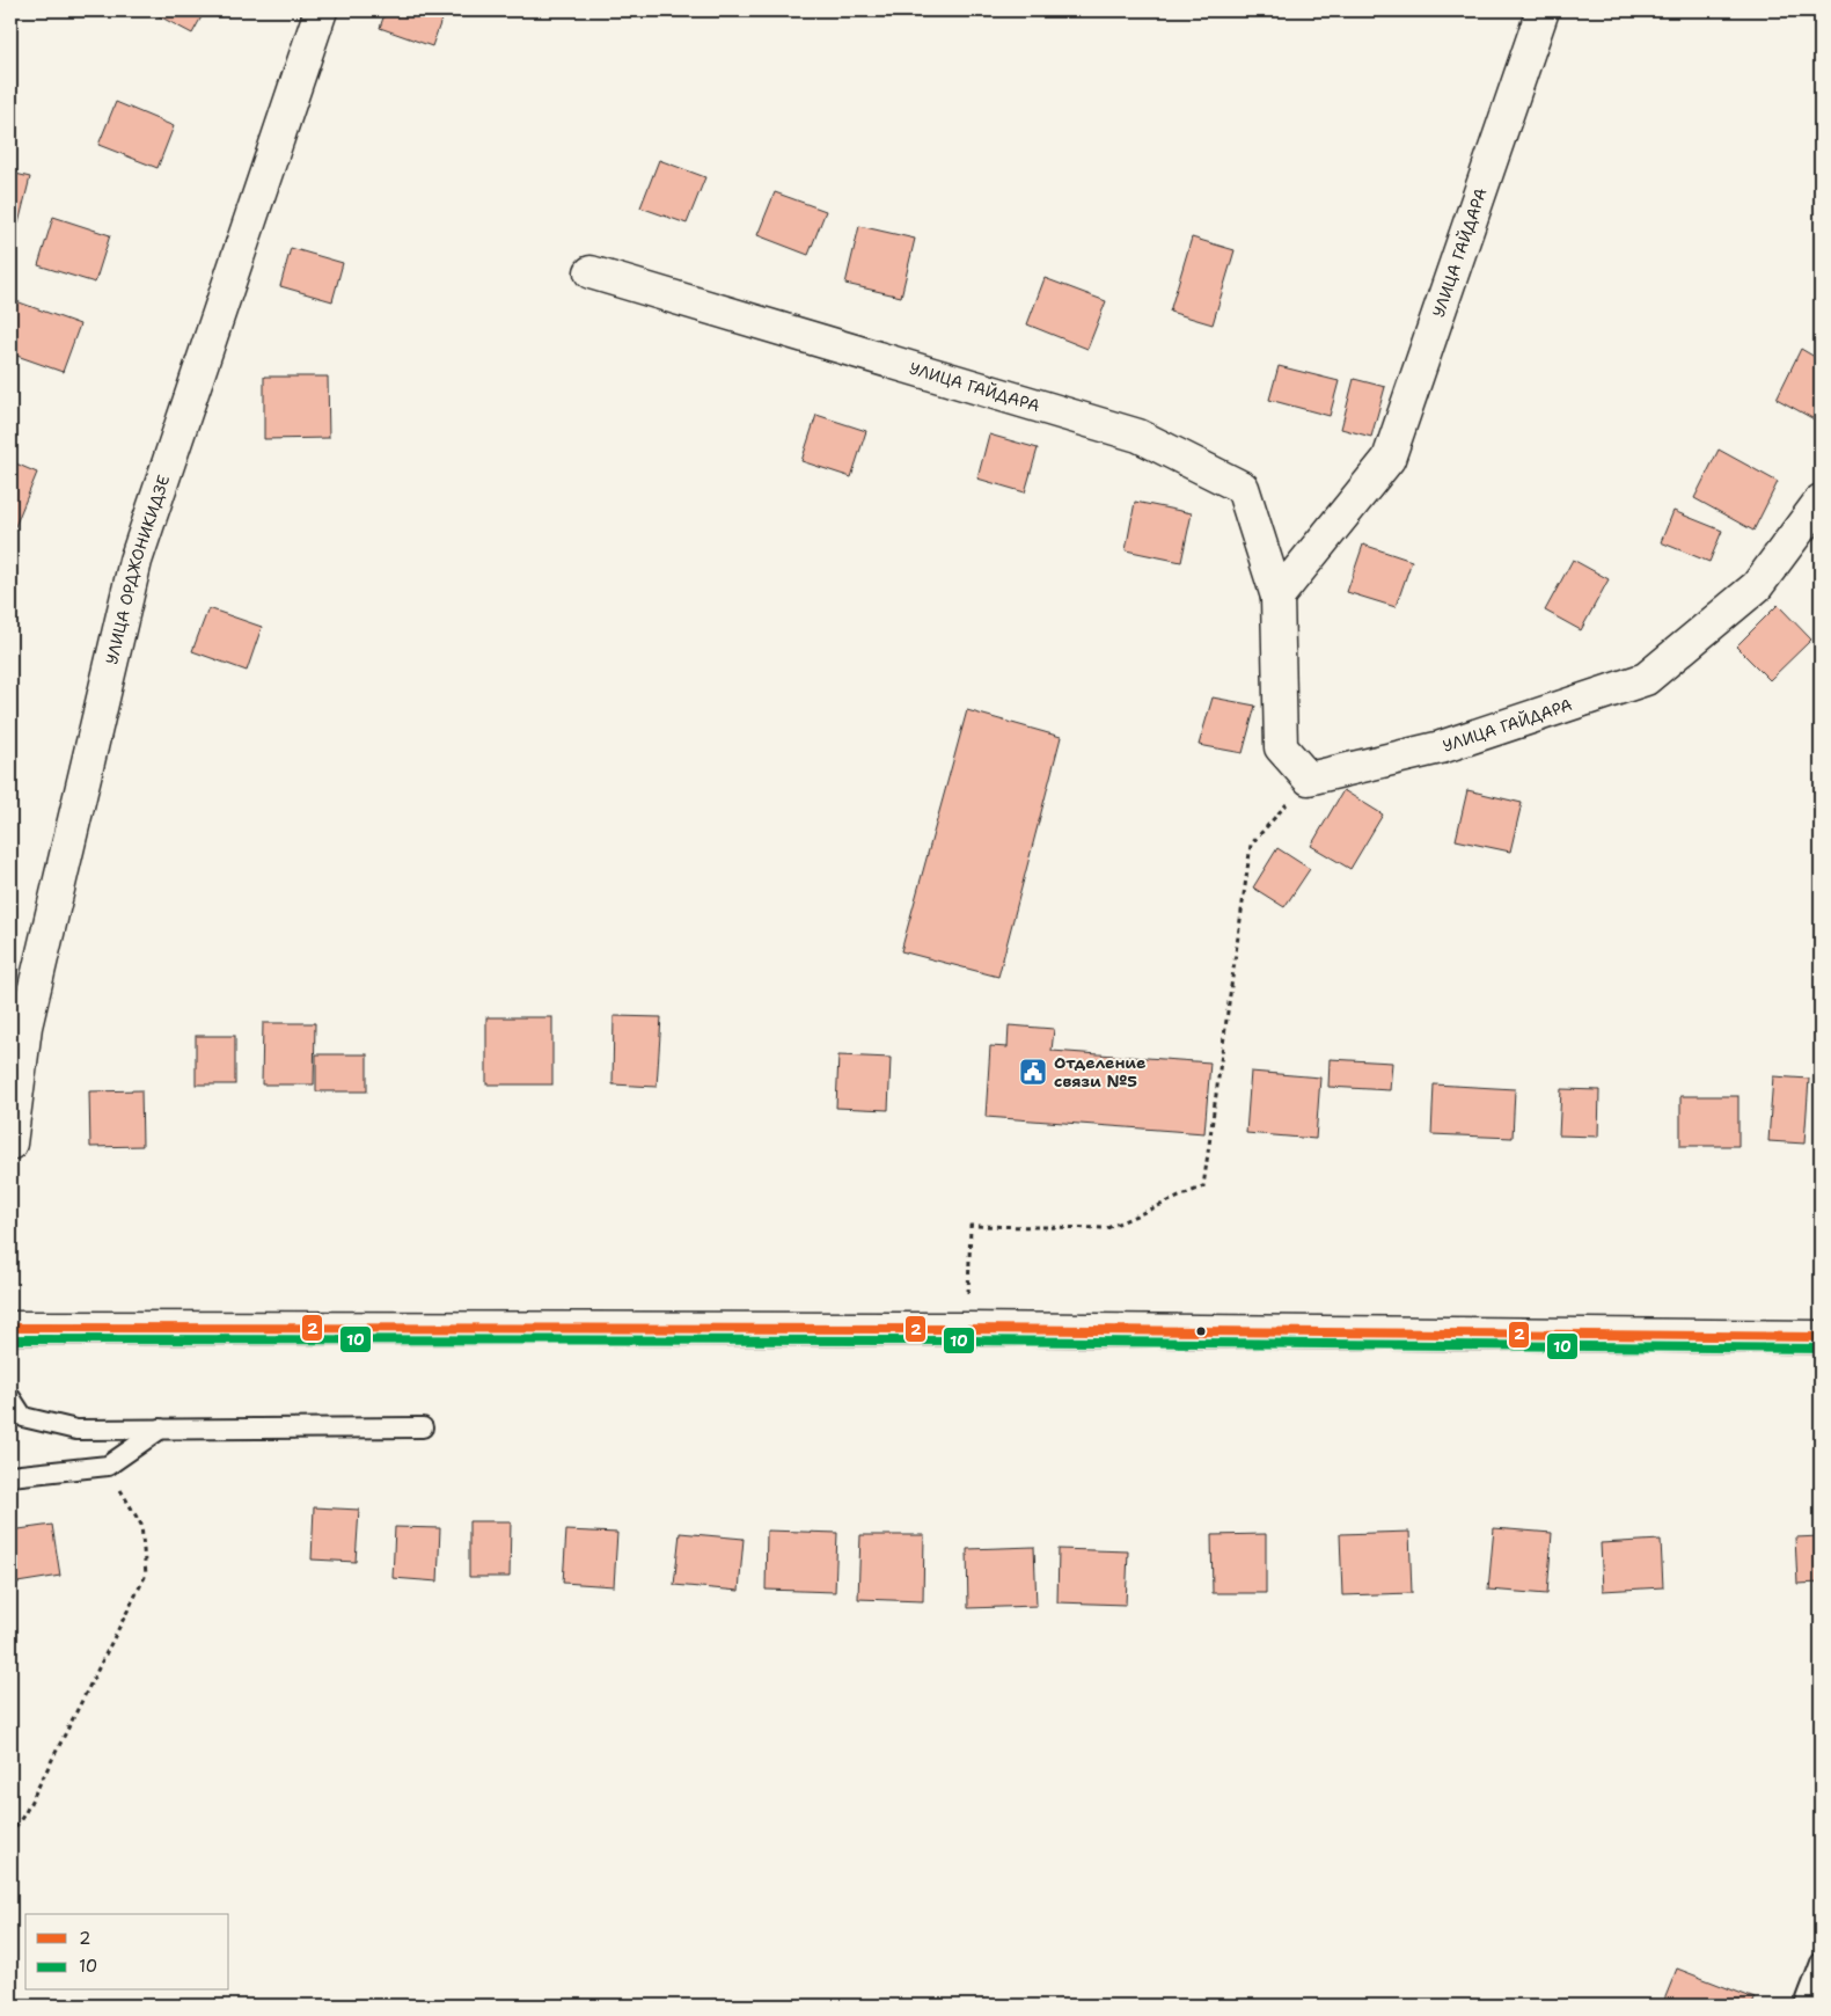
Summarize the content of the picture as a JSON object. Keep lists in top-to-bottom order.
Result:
{
  "streets": {
    "street": ["УЛИЦА ГАЙДАРА", "УЛИЦА ОРДЖОНИКИДЗЕ"]
  },
  "places": {
    "public building": ["Отделение связи №5"]
  },
  "lines": ["transit line 2", "transit line 10"],
  "legend": ["2", "10"]
}
